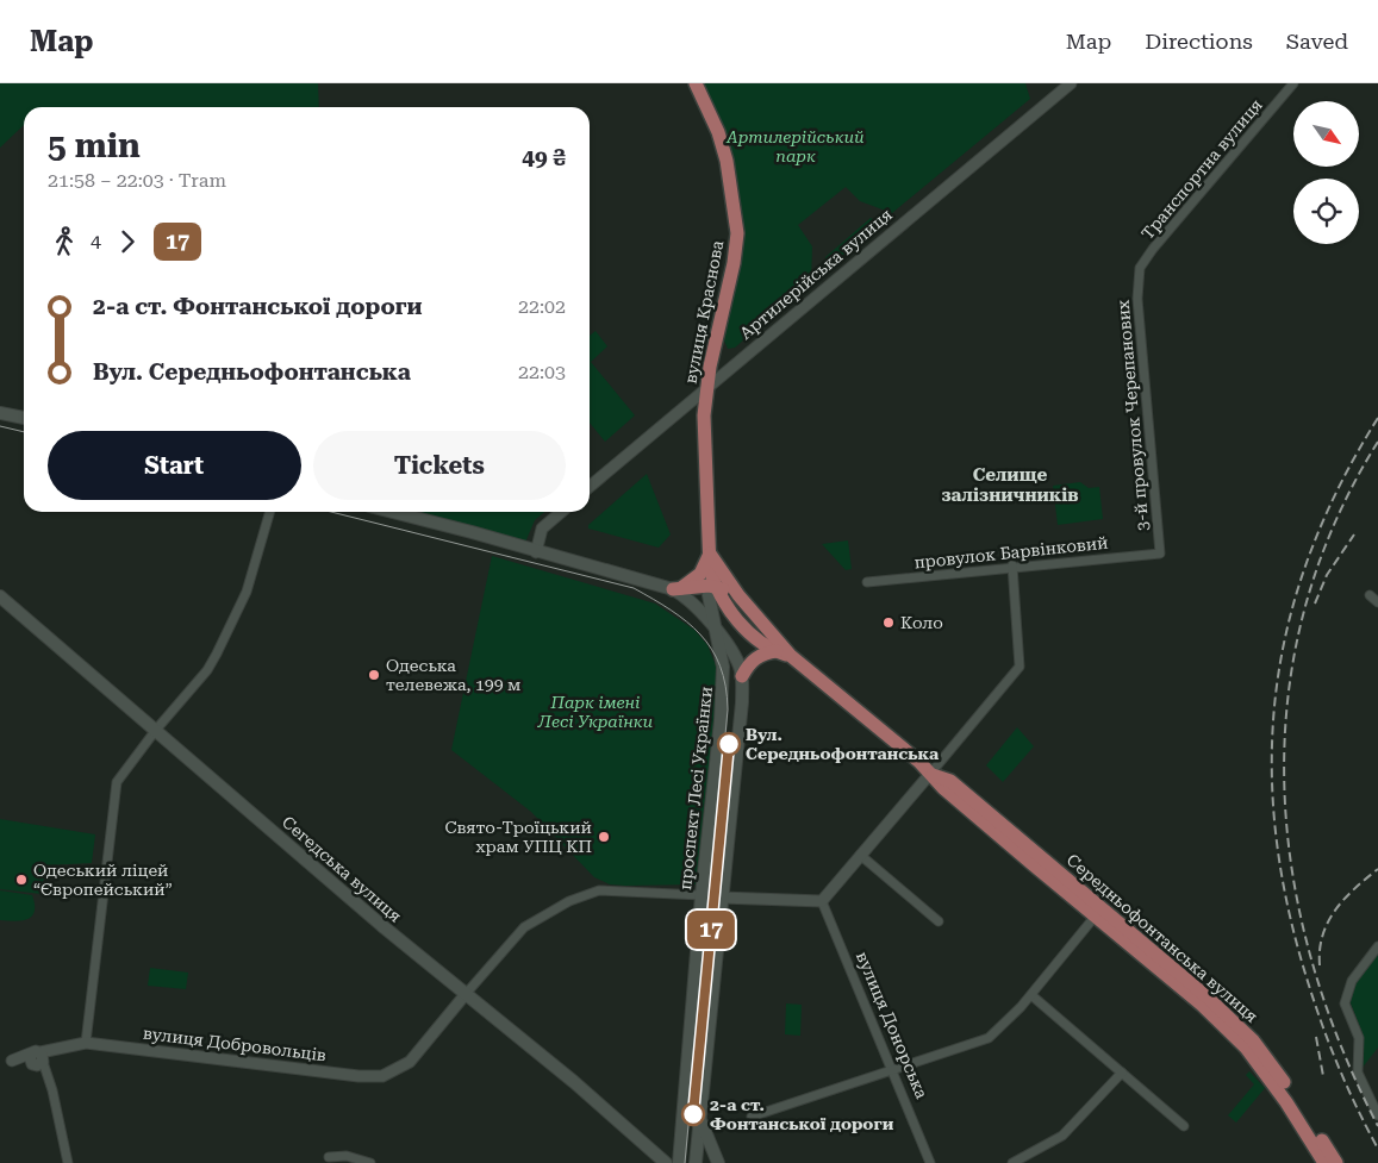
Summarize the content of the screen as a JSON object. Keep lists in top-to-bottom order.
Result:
{
  "streets": {
    "main road": [
      "вулиця Краснова",
      "проспект Лесі Українки",
      "Сегедська вулиця",
      "Середньофонтанська вулиця"
    ],
    "street": [
      "Транспортна вулиця",
      "Артилерійська вулиця",
      "3-й провулок Черепанових",
      "провулок Барвінковий",
      "вулиця Донорська",
      "вулиця Добровольців"
    ]
  },
  "crossings": [
    ["Транспортна вулиця", "3-й провулок Черепанових"],
    ["Артилерійська вулиця", "вулиця Краснова"],
    ["вулиця Краснова", "Середньофонтанська вулиця"],
    ["3-й провулок Черепанових", "провулок Барвінковий"],
    ["проспект Лесі Українки", "Середньофонтанська вулиця"],
    ["Сегедська вулиця", "вулиця Добровольців"]
  ],
  "districts": ["Селище залізничників"],
  "parks": ["Артилерійський парк", "Парк імені Лесі Українки"],
  "places": [
    "Коло",
    "Одеська телевежа, 199 м",
    "Вул. Середньофонтанська",
    "Свято-Троїцький храм УПЦ КП",
    "Одеський ліцей “Європейський”",
    "2-а ст. Фонтанської дороги"
  ],
  "lines": ["tram line 17"],
  "north": "bottom right",
  "page": {
    "header": "Map",
    "nav": ["Map", "Directions", "Saved"],
    "on_map": "17",
    "heading": ["5 min", "21:58 – 22:03 · Tram", "49 ₴"],
    "legs": ["4", "17"],
    "list": [
      {
        "name": "2-а ст. Фонтанської дороги",
        "value": "22:02"
      },
      {
        "name": "Вул. Середньофонтанська",
        "value": "22:03"
      }
    ],
    "buttons": ["Start", "Tickets"]
  }
}
